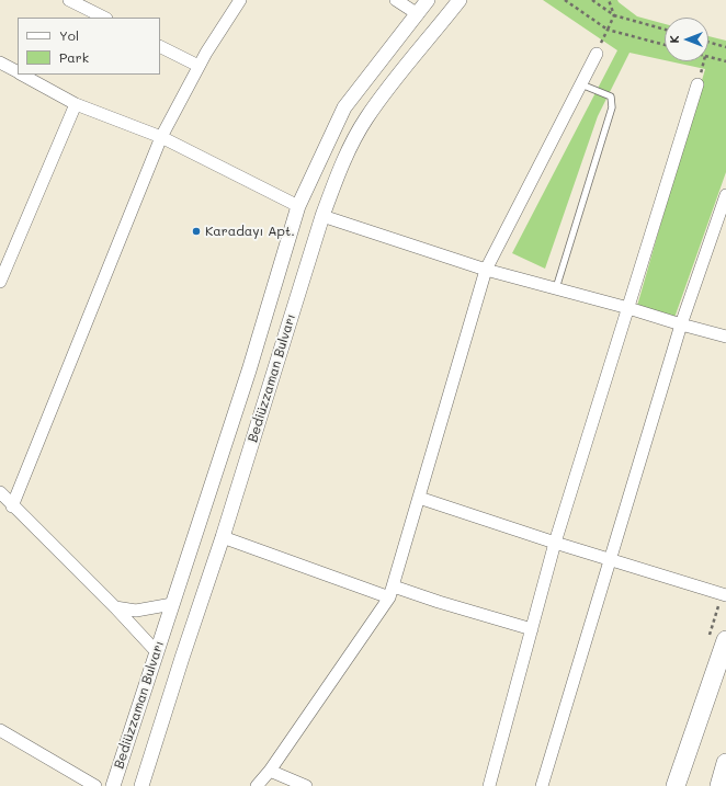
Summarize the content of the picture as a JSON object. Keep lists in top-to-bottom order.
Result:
{
  "streets": {
    "street": ["Bediüzzaman Bulvarı"]
  },
  "places": ["Karadayı Apt."],
  "legend": ["Yol", "Park"],
  "north": "left"
}
